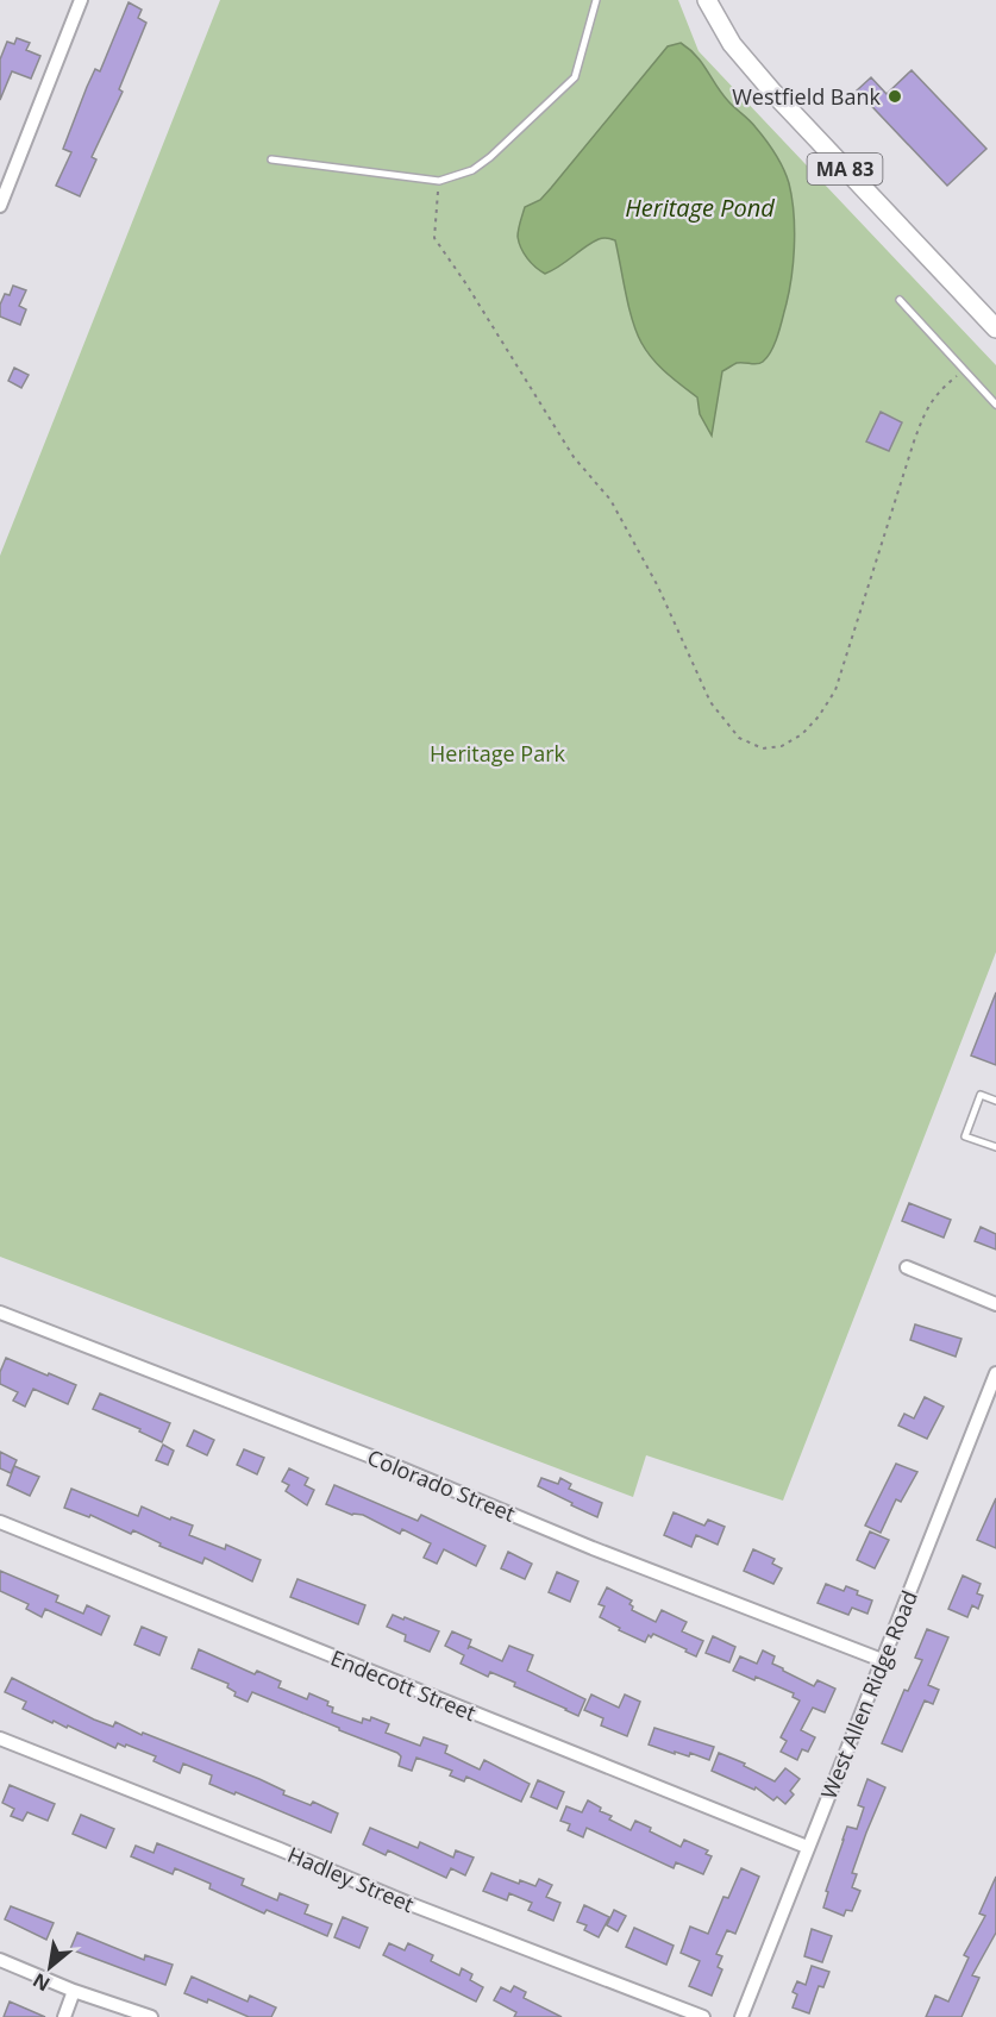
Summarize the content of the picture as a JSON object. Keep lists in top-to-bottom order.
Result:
{
  "streets": {
    "main road": ["MA 83"],
    "street": [
      "Colorado Street",
      "Endecott Street",
      "West Allen Ridge Road",
      "Hadley Street"
    ]
  },
  "crossings": [
    ["Colorado Street", "West Allen Ridge Road"],
    ["Endecott Street", "West Allen Ridge Road"]
  ],
  "water": ["Heritage Pond"],
  "parks": ["Heritage Park"],
  "places": ["Westfield Bank"],
  "north": "bottom left"
}
